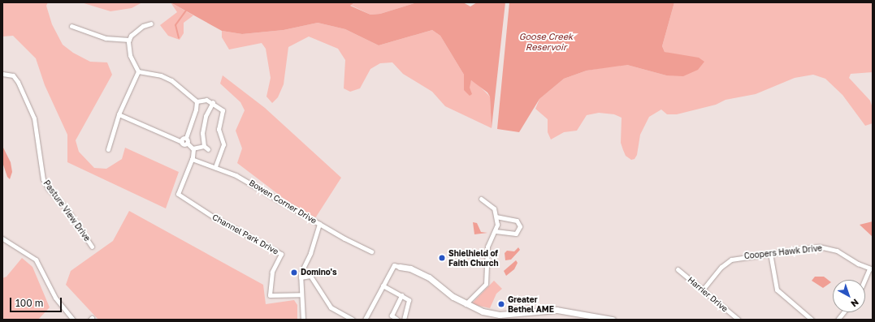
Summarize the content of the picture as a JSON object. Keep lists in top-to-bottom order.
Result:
{
  "streets": {
    "street": [
      "Bowen Corner Drive",
      "Pasture View Drive",
      "Channel Park Drive",
      "Coopers Hawk Drive",
      "Harrier Drive"
    ]
  },
  "crossings": [
    ["Bowen Corner Drive", "Channel Park Drive"],
    ["Coopers Hawk Drive", "Harrier Drive"]
  ],
  "water": ["Goose Creek Reservoir"],
  "places": ["Shielhield of Faith Church", "Domino's", "Greater Bethel AME"],
  "scale_bar": "100 m",
  "north": "bottom right"
}
